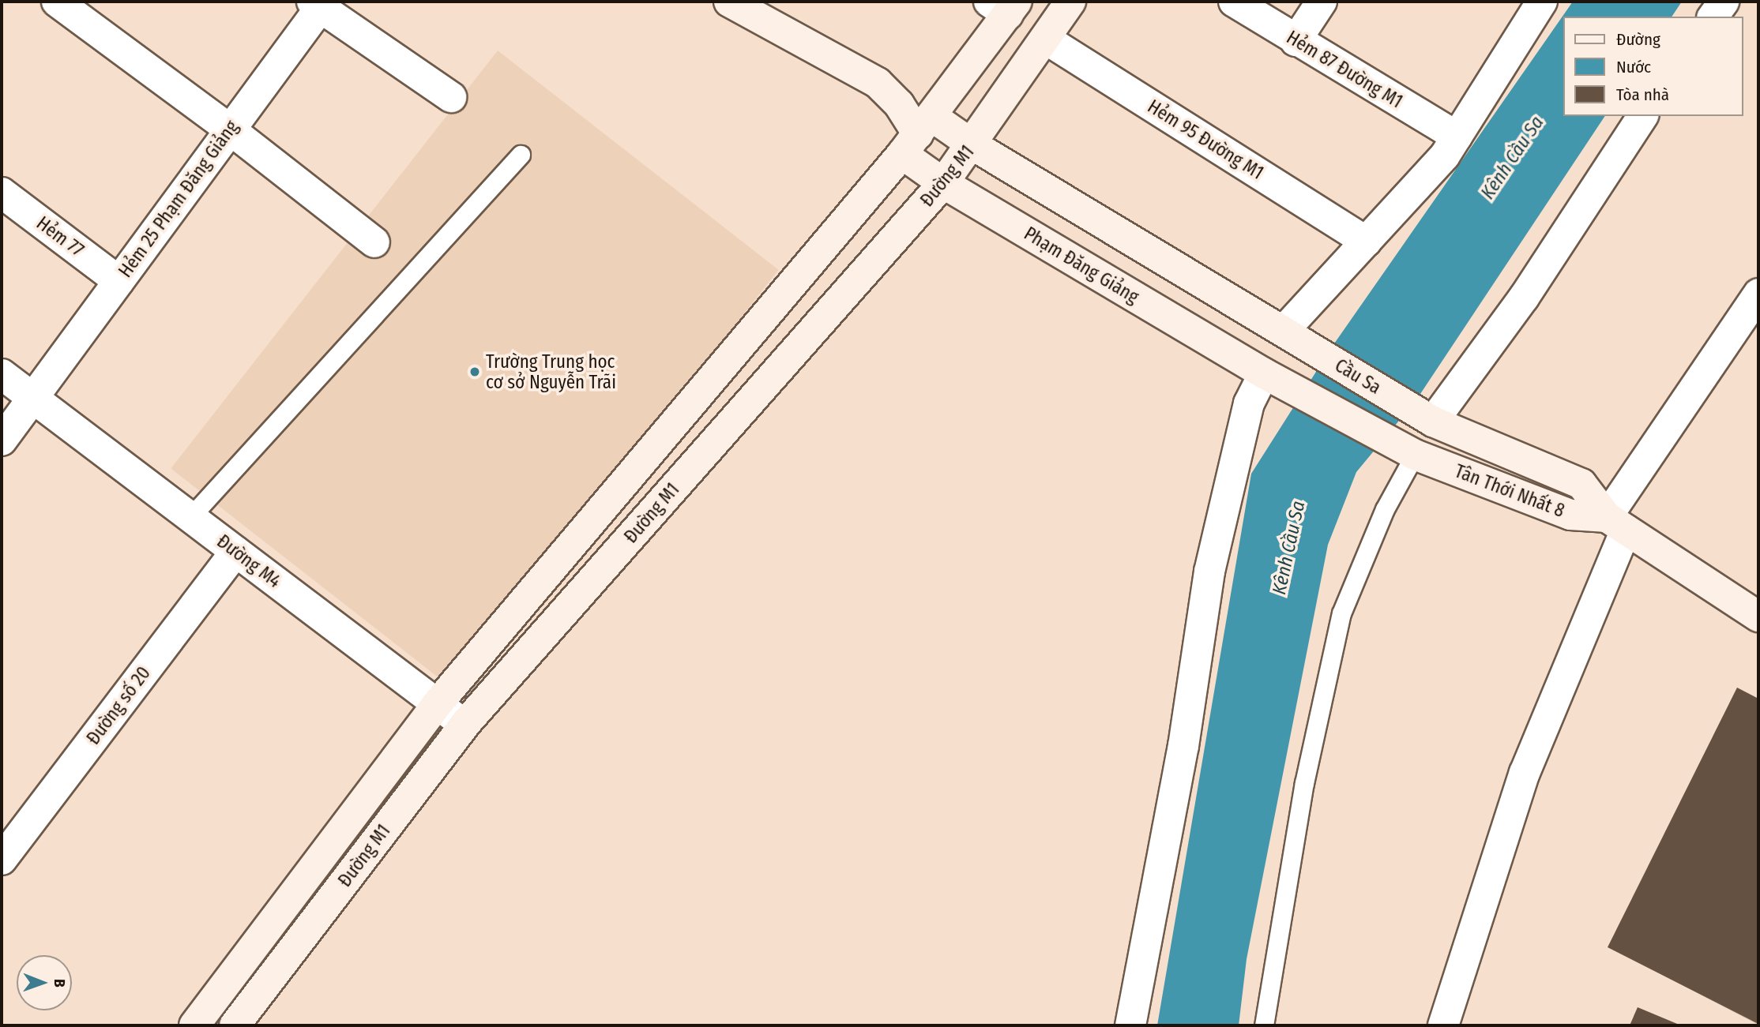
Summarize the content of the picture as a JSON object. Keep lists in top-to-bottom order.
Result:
{
  "streets": {
    "street": [
      "Hẻm 87 Đường M1",
      "Hẻm 95 Đường M1",
      "Đường M1",
      "Hẻm 25 Phạm Đăng Giảng",
      "Hẻm 77",
      "Phạm Đăng Giảng",
      "Cầu Sa",
      "Tân Thới Nhất 8",
      "Đường M4",
      "Đường số 20"
    ]
  },
  "crossings": [
    ["Hẻm 95 Đường M1", "Đường M1"],
    ["Đường M1", "Phạm Đăng Giảng"],
    ["Đường M1", "Đường M4"],
    ["Hẻm 25 Phạm Đăng Giảng", "Hẻm 77"],
    ["Hẻm 25 Phạm Đăng Giảng", "Đường M4"],
    ["Phạm Đăng Giảng", "Cầu Sa"],
    ["Cầu Sa", "Tân Thới Nhất 8"],
    ["Đường M4", "Đường số 20"]
  ],
  "water": ["Kênh Cầu Sa"],
  "places": ["Trường Trung học cơ sở Nguyễn Trãi"],
  "legend": ["Đường", "Nước", "Tòa nhà"],
  "north": "right"
}
